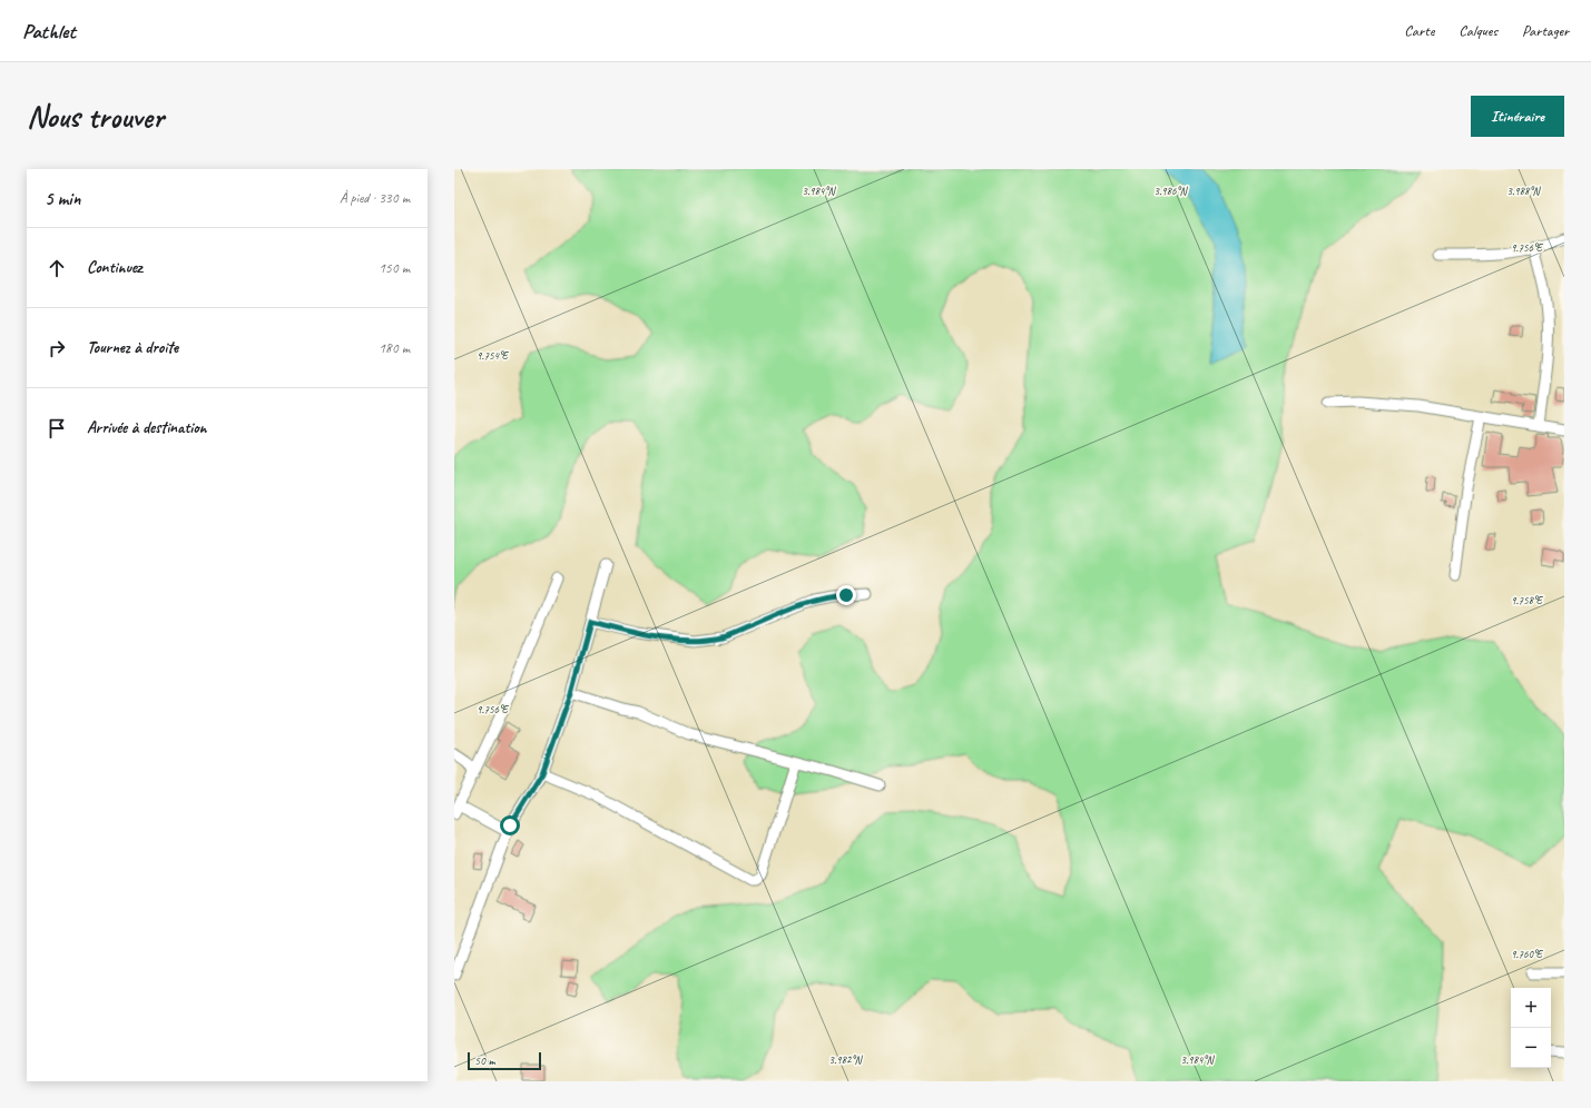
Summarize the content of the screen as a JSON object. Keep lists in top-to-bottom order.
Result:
{
  "scale_bar": "50 m",
  "page": {
    "header": "Pathlet",
    "nav": ["Carte", "Calques", "Partager"],
    "buttons": "Itinéraire",
    "title": "Nous trouver",
    "heading": ["5 min", "À pied · 330 m"],
    "list": [
      ["Continuez", "150 m"],
      ["Tournez à droite", "180 m"],
      "Arrivée à destination"
    ],
    "map_buttons": ["+", "−"],
    "scale": "50 m"
  },
  "coordinates": [
    "3.984°N",
    "3.986°N",
    "3.988°N",
    "9.756°E",
    "9.754°E",
    "9.758°E",
    "9.760°E",
    "3.982°N"
  ]
}
